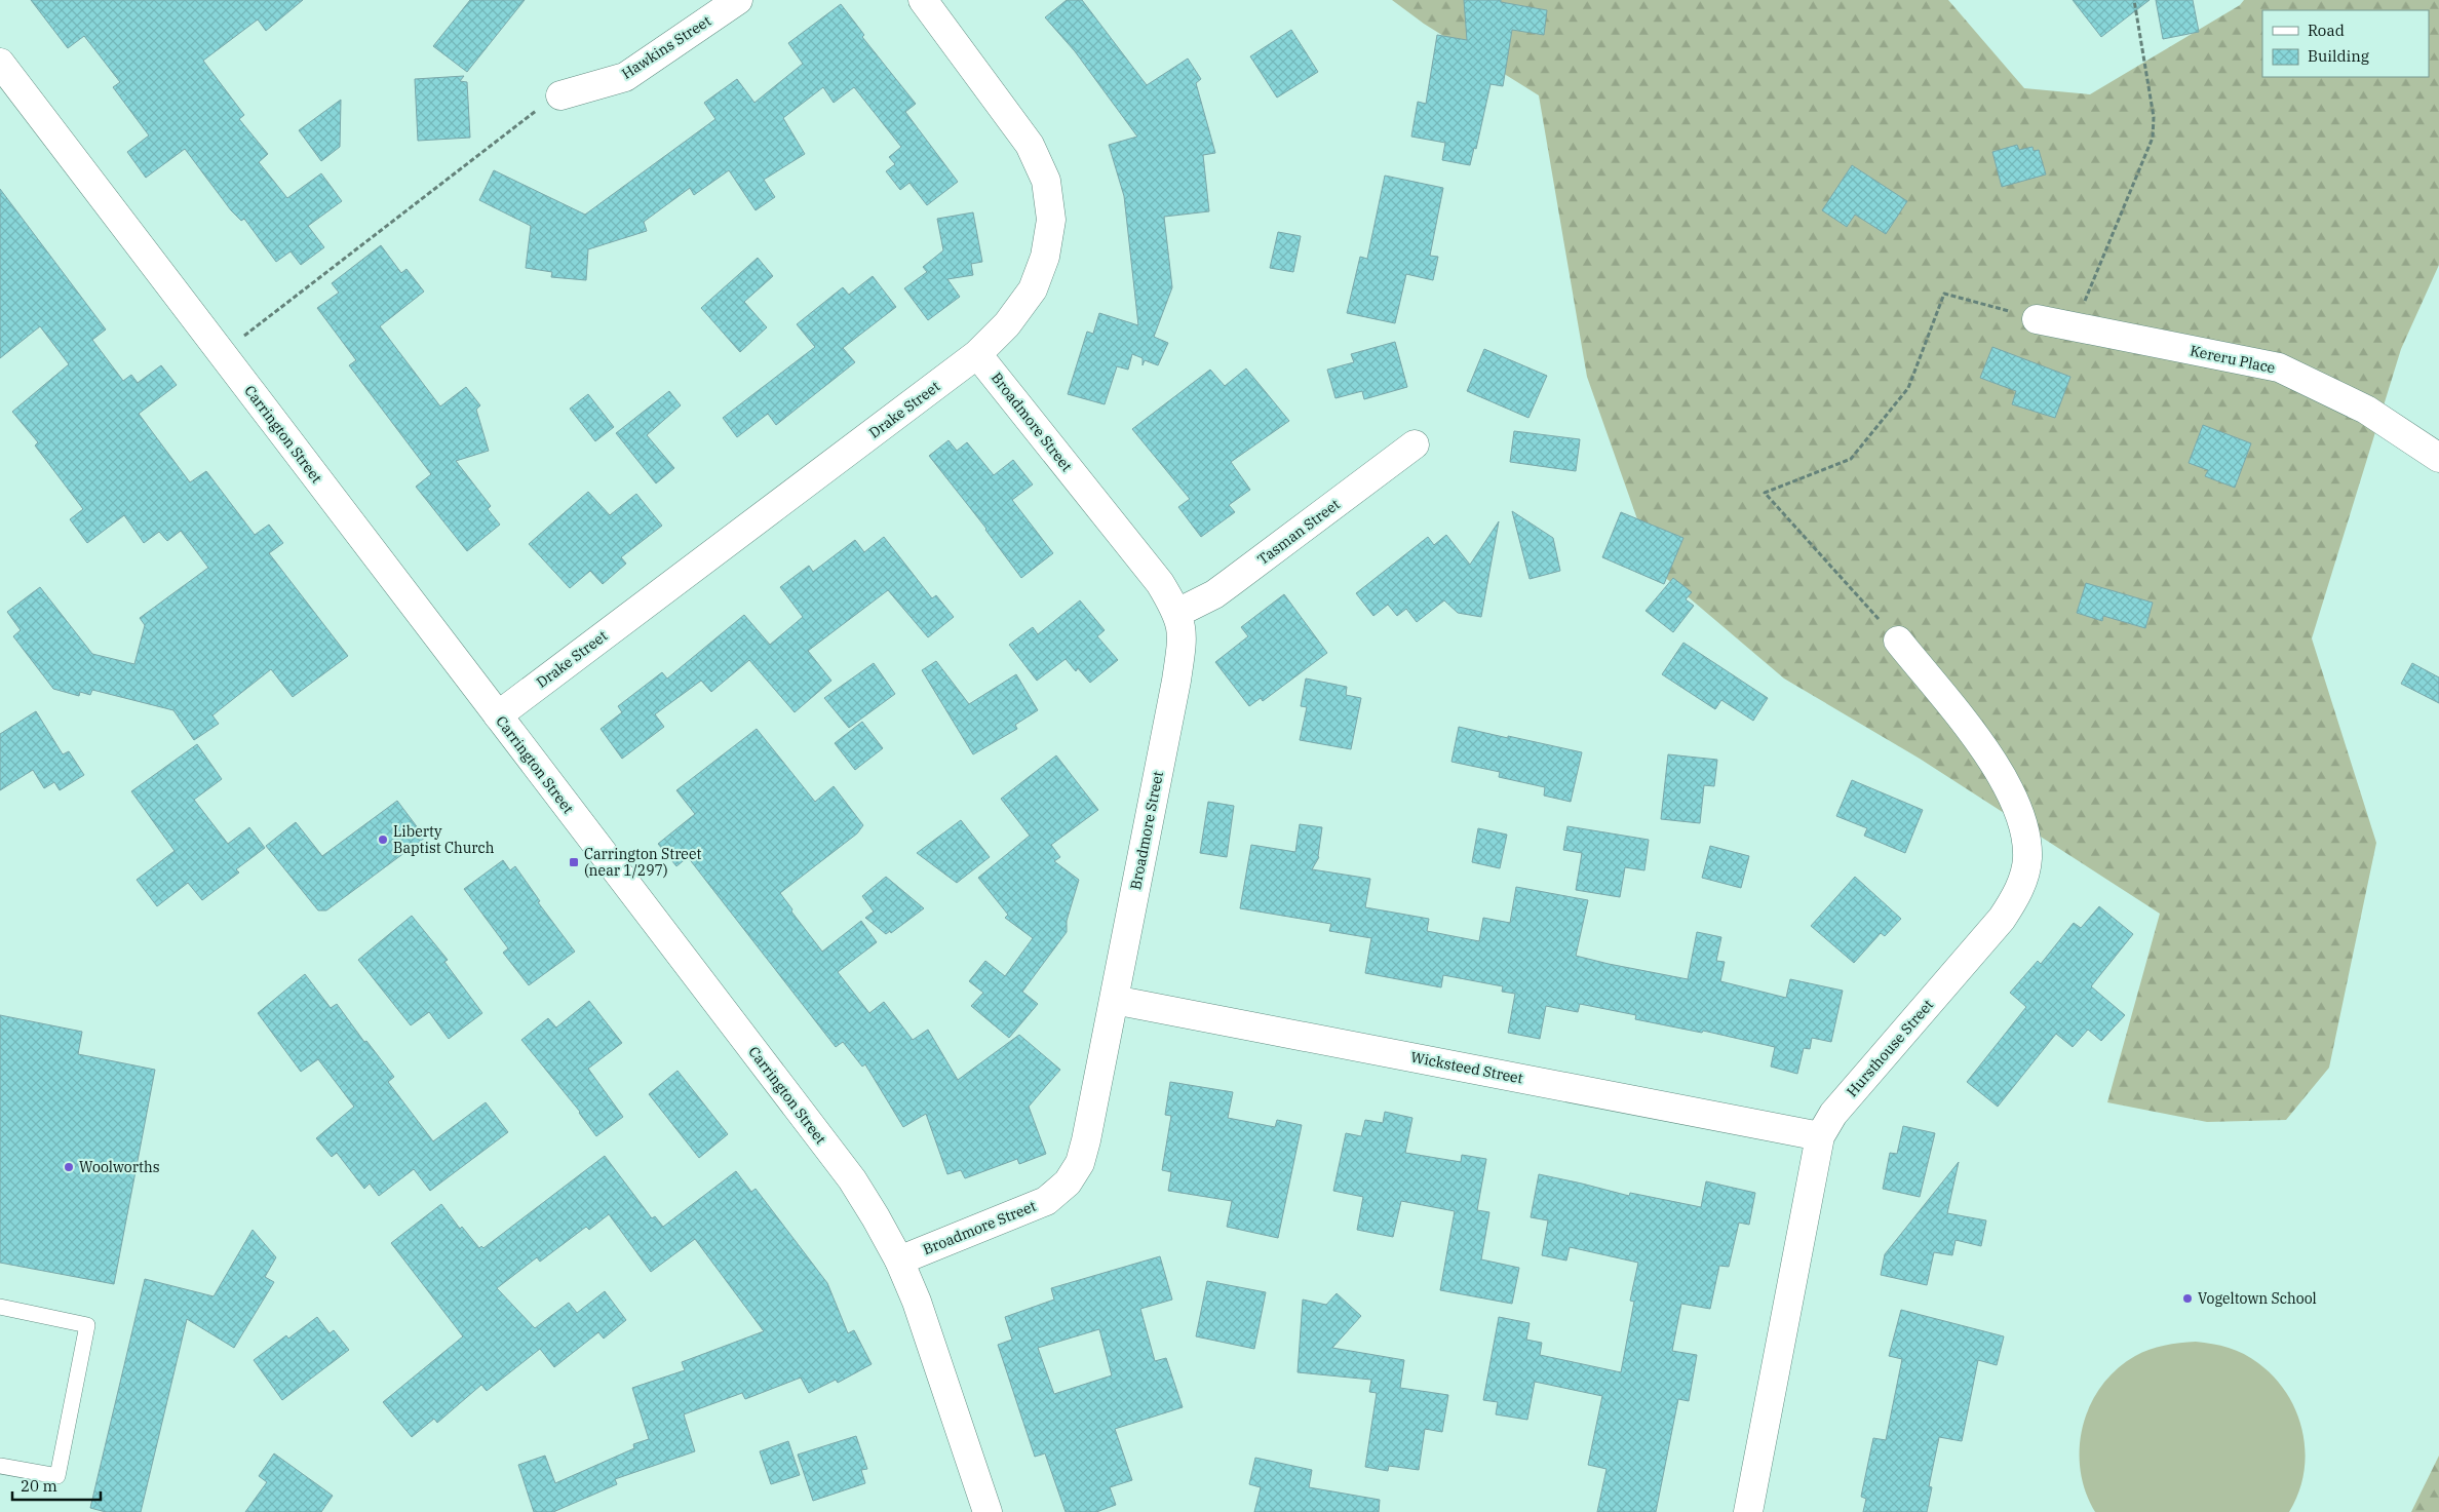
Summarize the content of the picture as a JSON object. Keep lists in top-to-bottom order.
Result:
{
  "streets": {
    "street": [
      "Hawkins Street",
      "Kereru Place",
      "Drake Street",
      "Broadmore Street",
      "Carrington Street",
      "Tasman Street",
      "Hursthouse Street",
      "Wicksteed Street"
    ]
  },
  "crossings": [
    ["Drake Street", "Broadmore Street"],
    ["Drake Street", "Carrington Street"],
    ["Broadmore Street", "Carrington Street"],
    ["Broadmore Street", "Tasman Street"],
    ["Broadmore Street", "Wicksteed Street"],
    ["Hursthouse Street", "Wicksteed Street"]
  ],
  "places": {
    "other": ["Liberty Baptist Church", "Woolworths", "Vogeltown School"],
    "transit": ["Carrington Street (near 1/297)"]
  },
  "legend": ["Road", "Building"],
  "scale_bar": "20 m"
}
